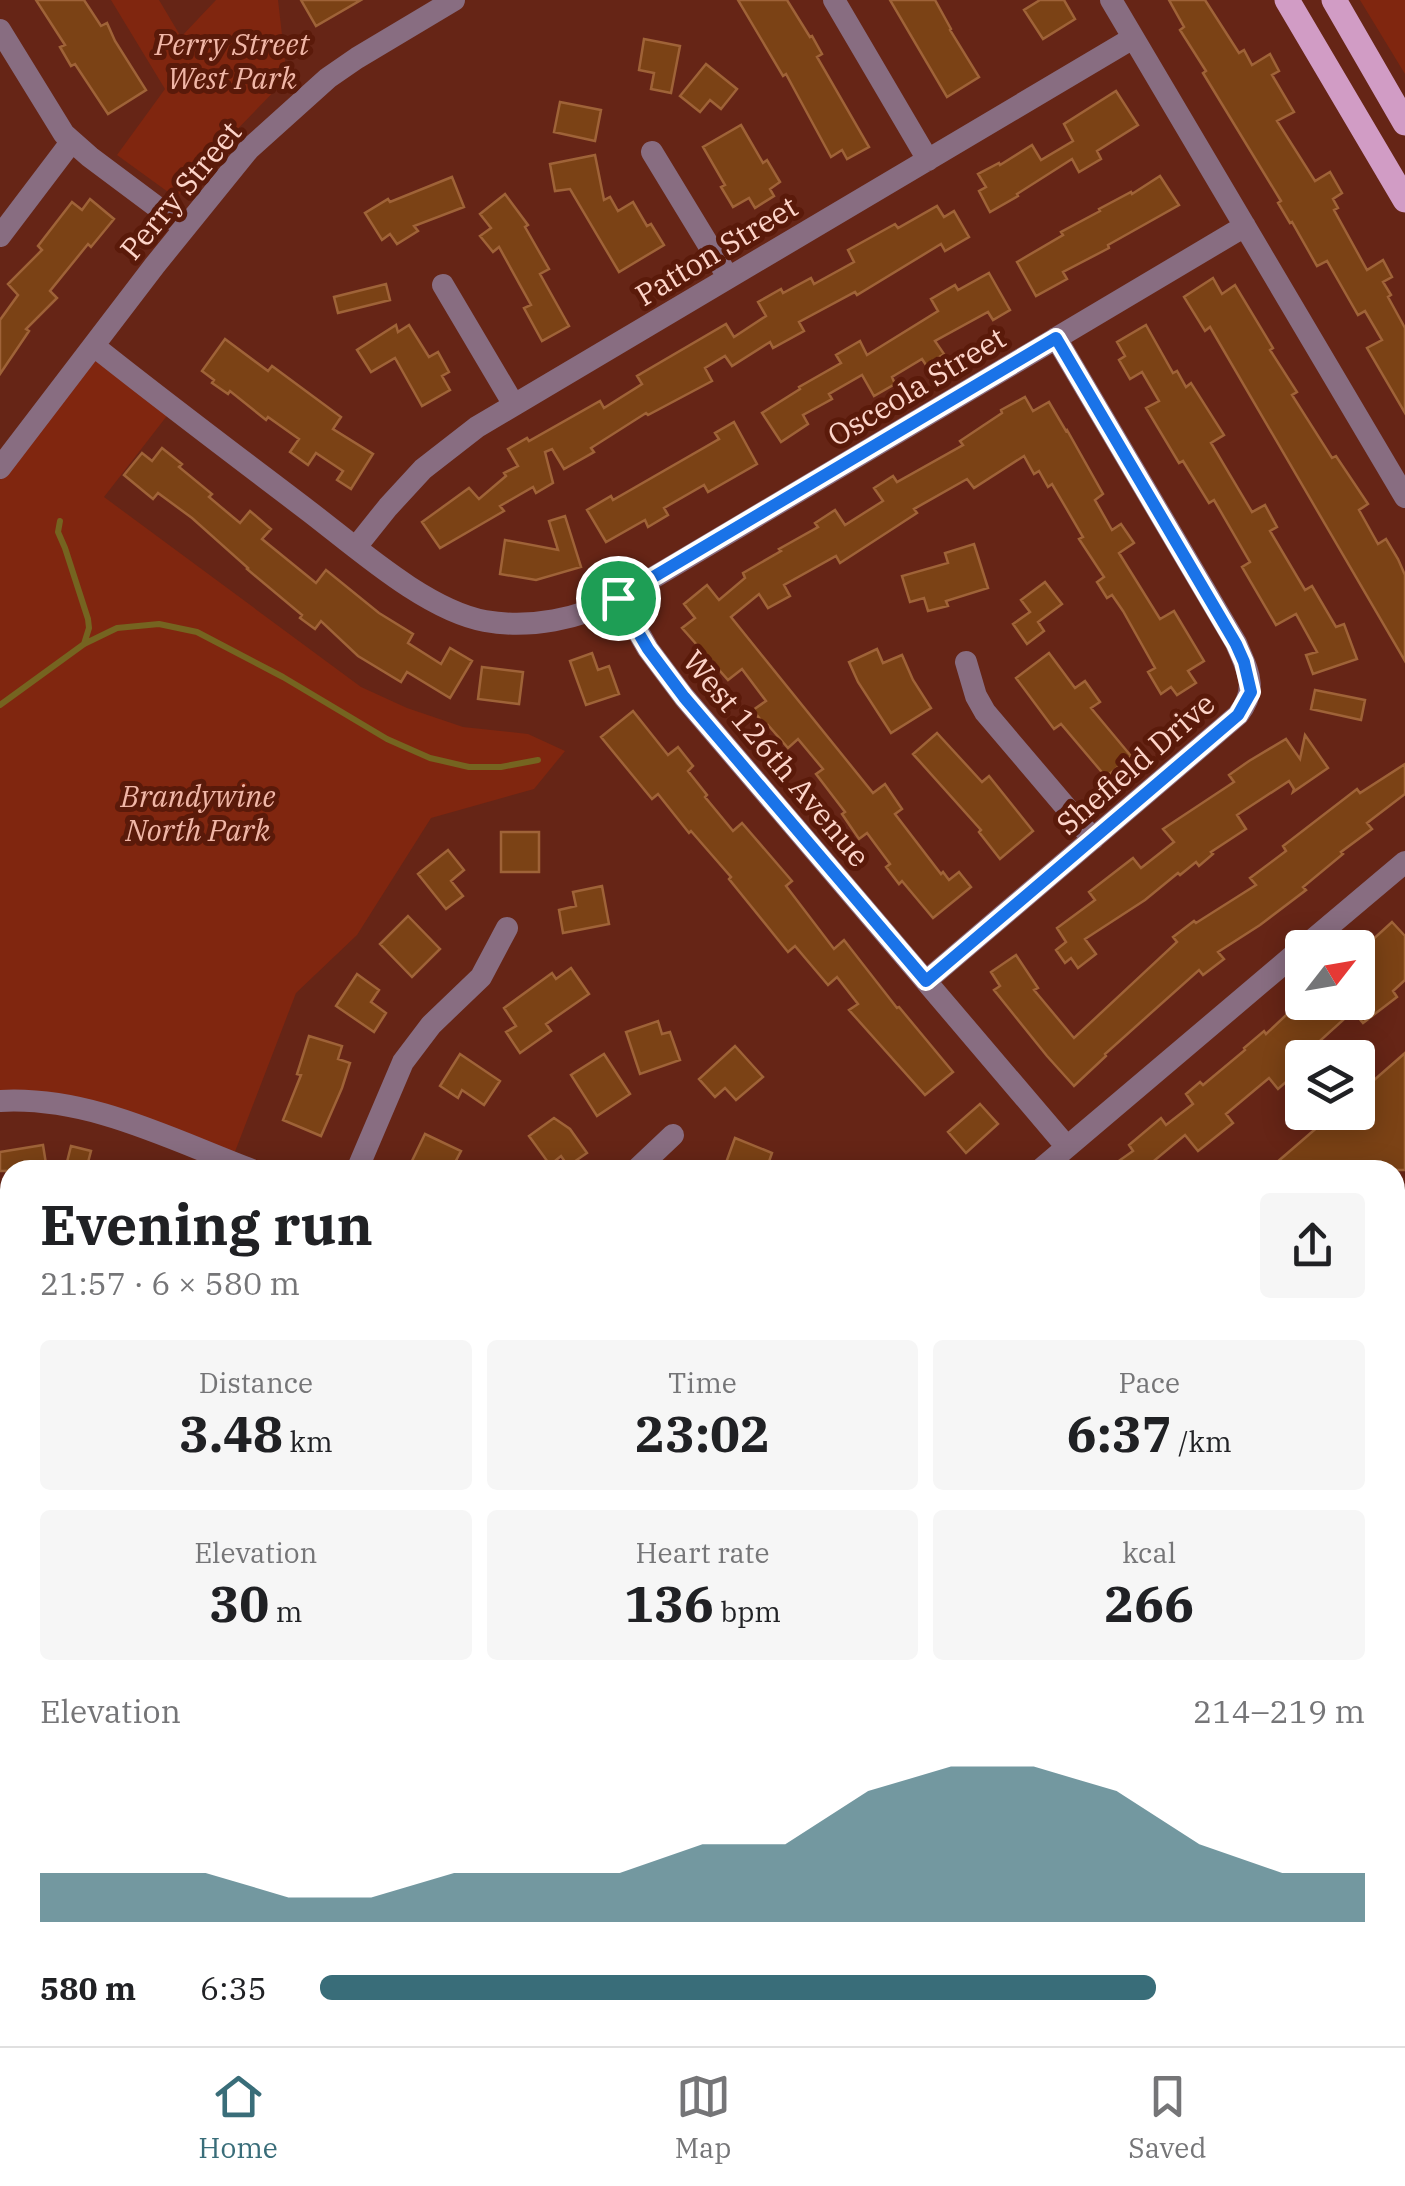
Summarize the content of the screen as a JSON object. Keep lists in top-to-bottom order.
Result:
{
  "streets": {
    "street": [
      "Perry Street",
      "Patton Street",
      "Osceola Street",
      "West 126th Avenue",
      "Shefield Drive"
    ]
  },
  "crossings": [
    ["Osceola Street", "West 126th Avenue"],
    ["Osceola Street", "Shefield Drive"],
    ["West 126th Avenue", "Shefield Drive"]
  ],
  "parks": ["Perry Street West Park", "Brandywine North Park"],
  "north": "top right",
  "page": {
    "heading": ["Evening run", "21:57 · 6 × 580 m"],
    "stats": [
      ["Distance", "3.48 km"],
      ["Time", "23:02"],
      ["Pace", "6:37 /km"],
      ["Elevation", "30 m"],
      ["Heart rate", "136 bpm"],
      ["kcal", "266"]
    ],
    "chart": ["Elevation", "214–219 m"],
    "list": [
      {
        "name": "580 m",
        "note": "6:35"
      }
    ],
    "tabs": ["Home", "Map", "Saved"]
  }
}
